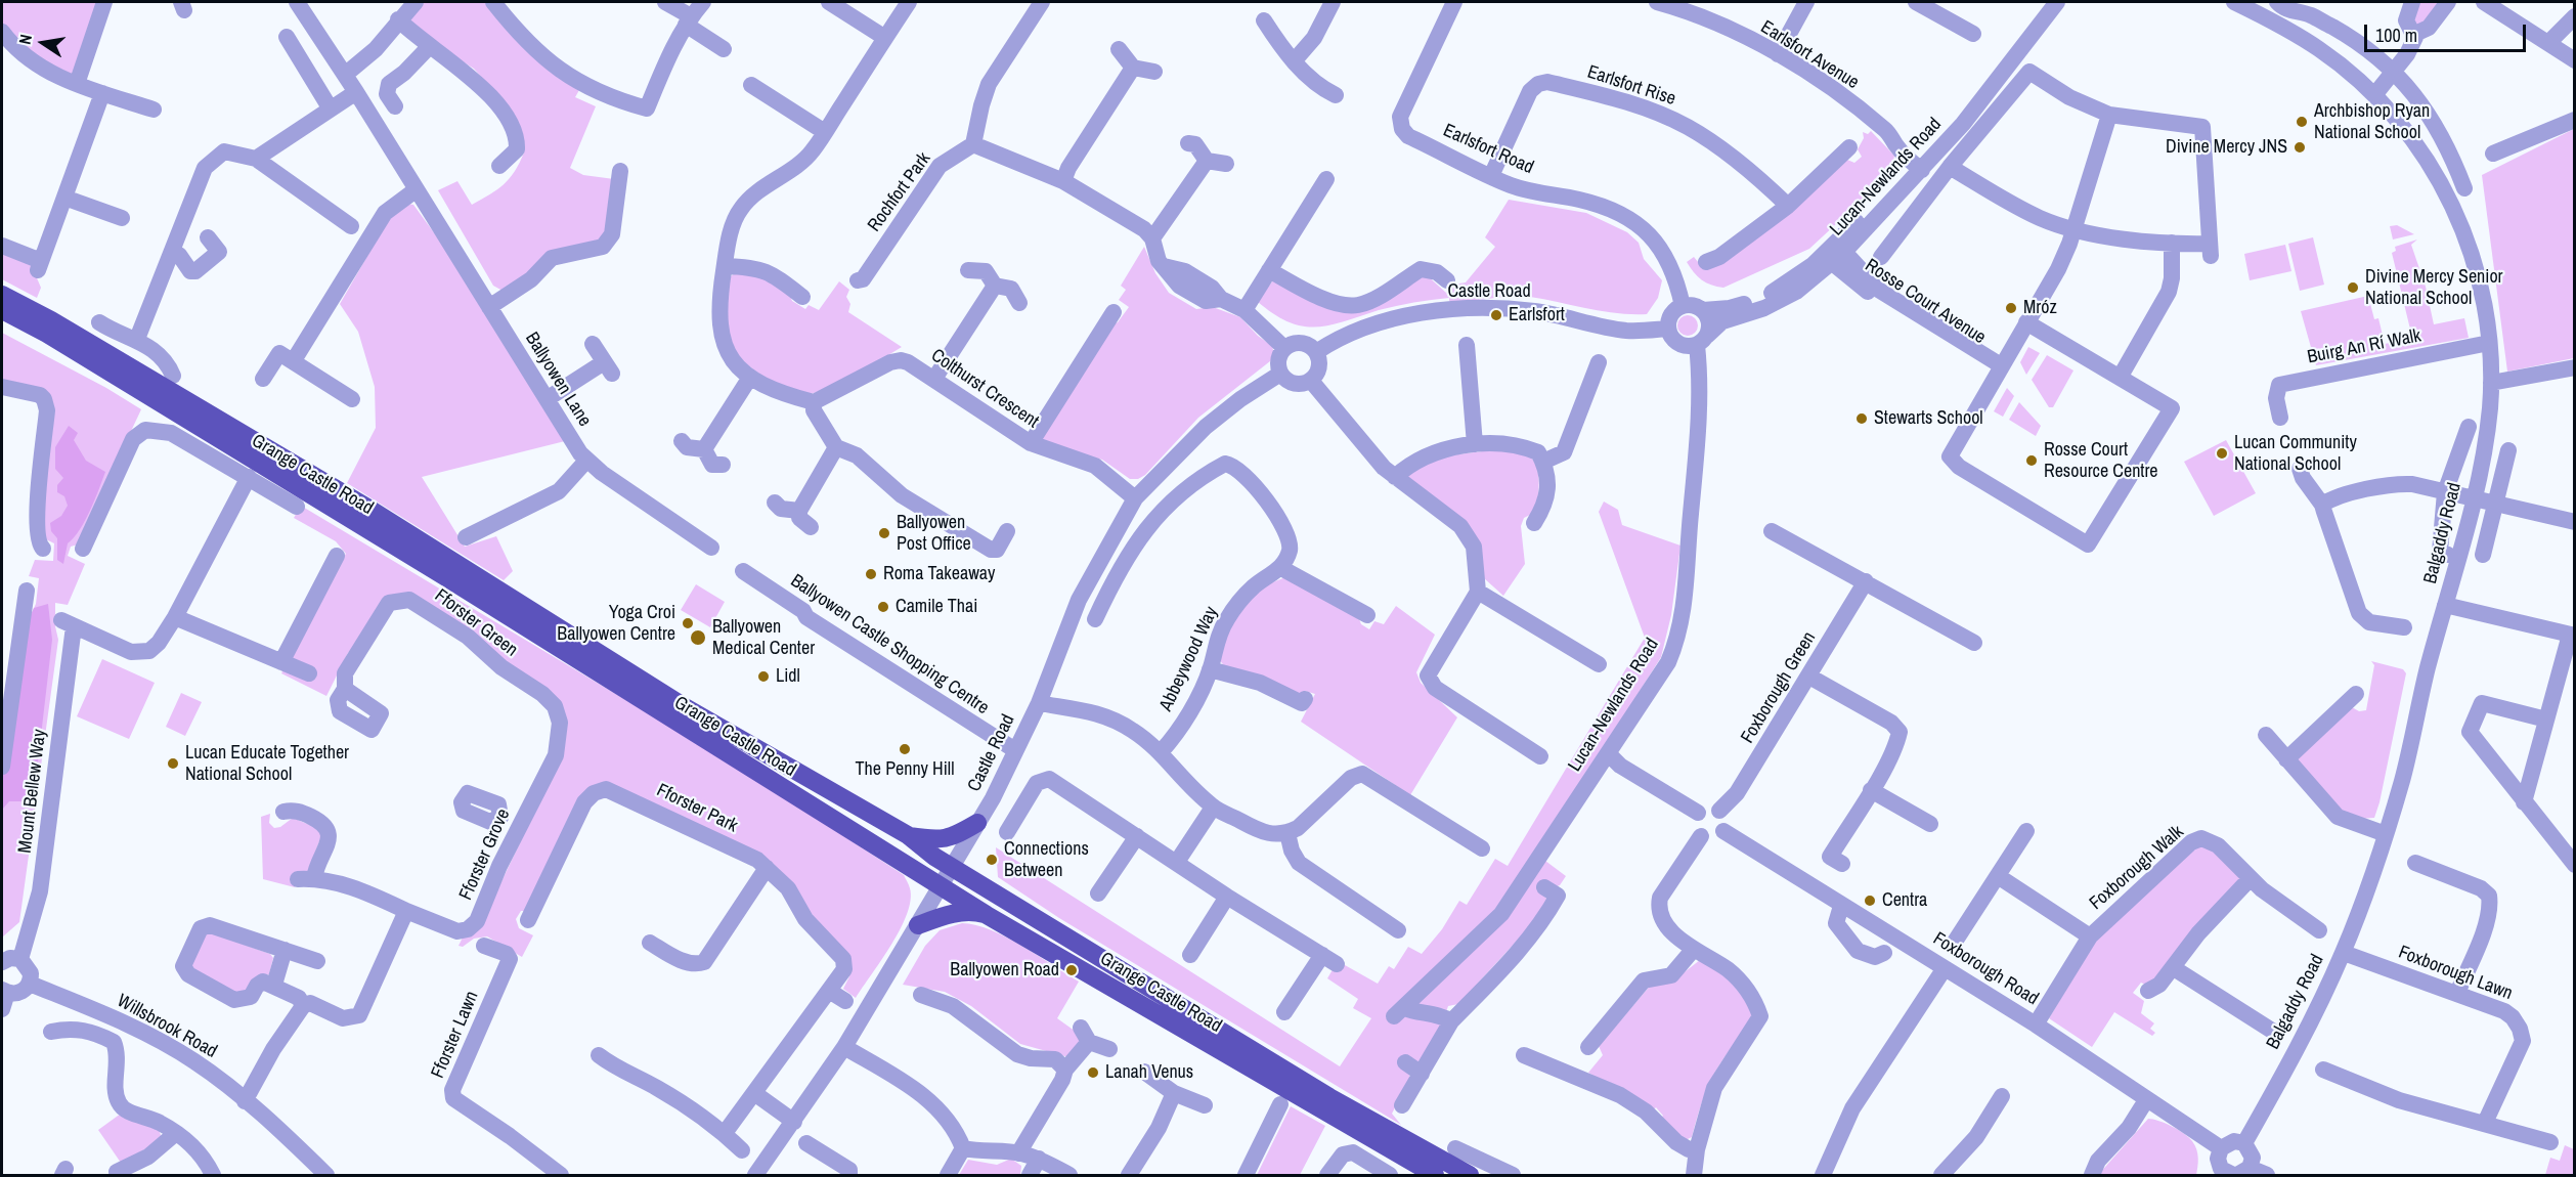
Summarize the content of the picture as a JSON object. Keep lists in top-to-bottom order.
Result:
{
  "streets": {
    "main road": ["Grange Castle Road"],
    "street": [
      "Earlsfort Avenue",
      "Earlsfort Rise",
      "Earlsfort Road",
      "Lucan-Newlands Road",
      "Rochfort Park",
      "Castle Road",
      "Rosse Court Avenue",
      "Buirg An Rí Walk",
      "Ballyowen Lane",
      "Colthurst Crescent",
      "Balgaddy Road",
      "Fforster Green",
      "Ballyowen Castle Shopping Centre",
      "Abbeywood Way",
      "Foxborough Green",
      "Mount Bellew Way",
      "Fforster Park",
      "Fforster Grove",
      "Foxborough Walk",
      "Foxborough Road",
      "Foxborough Lawn",
      "Willsbrook Road",
      "Fforster Lawn"
    ]
  },
  "crossings": [
    ["Earlsfort Avenue", "Lucan-Newlands Road"],
    ["Earlsfort Rise", "Earlsfort Road"],
    ["Earlsfort Road", "Lucan-Newlands Road"],
    ["Earlsfort Road", "Castle Road"],
    ["Lucan-Newlands Road", "Castle Road"],
    ["Lucan-Newlands Road", "Rosse Court Avenue"],
    ["Castle Road", "Colthurst Crescent"],
    ["Castle Road", "Grange Castle Road"],
    ["Castle Road", "Ballyowen Castle Shopping Centre"],
    ["Buirg An Rí Walk", "Balgaddy Road"],
    ["Balgaddy Road", "Foxborough Road"],
    ["Balgaddy Road", "Foxborough Lawn"],
    ["Fforster Green", "Fforster Grove"],
    ["Foxborough Green", "Foxborough Road"],
    ["Foxborough Walk", "Foxborough Road"]
  ],
  "places": [
    "Archbishop Ryan National School",
    "Divine Mercy JNS",
    "Divine Mercy Senior National School",
    "Mróz",
    "Earlsfort",
    "Stewarts School",
    "Lucan Community National School",
    "Rosse Court Resource Centre",
    "Ballyowen Post Office",
    "Roma Takeaway",
    "Camile Thai",
    "Yoga Croi Ballyowen Centre",
    "Ballyowen Medical Center",
    "Lidl",
    "The Penny Hill",
    "Lucan Educate Together National School",
    "Connections Between",
    "Centra",
    "Ballyowen Road",
    "Lanah Venus"
  ],
  "scale_bar": "100 m",
  "north": "left"
}
